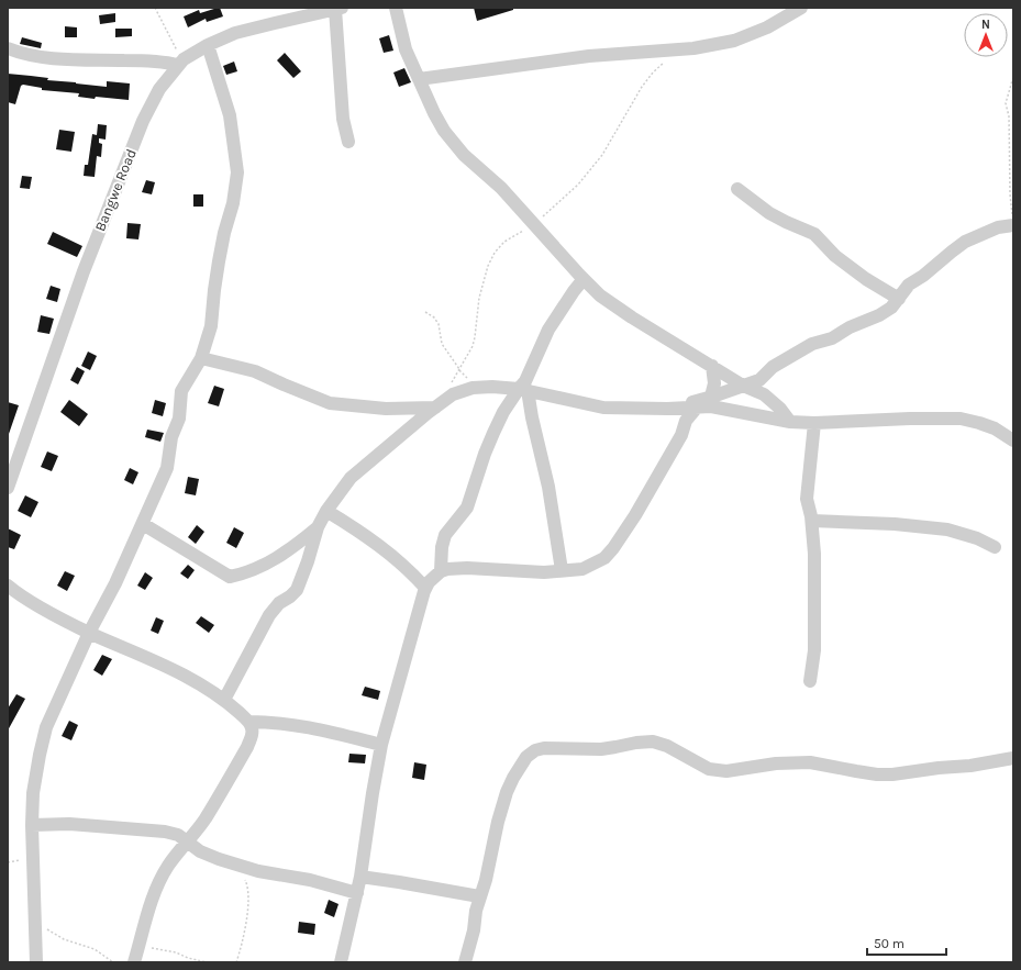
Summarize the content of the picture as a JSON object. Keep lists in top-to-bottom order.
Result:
{
  "streets": {
    "street": ["Bangwe Road"]
  },
  "scale_bar": "50 m",
  "north": "top"
}
